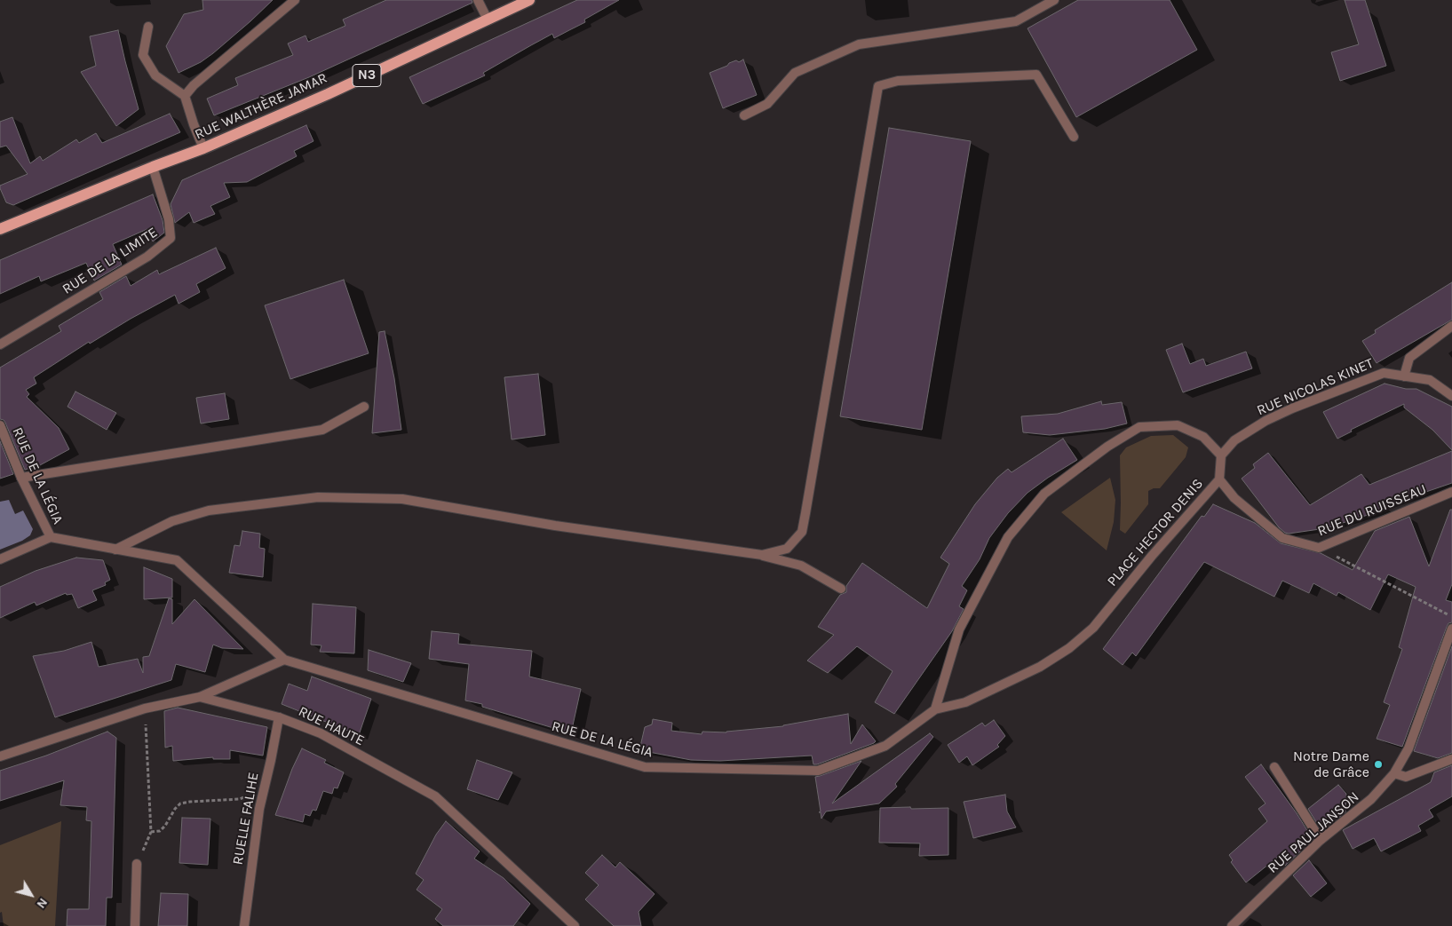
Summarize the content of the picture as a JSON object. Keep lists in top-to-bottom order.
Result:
{
  "streets": {
    "main road": ["N3", "RUE WALTHÈRE JAMAR"],
    "street": [
      "RUE DE LA LIMITE",
      "RUE NICOLAS KINET",
      "RUE DE LA LÉGIA",
      "RUE DU RUISSEAU",
      "PLACE HECTOR DENIS",
      "RUE HAUTE",
      "RUELLE FALIHE",
      "RUE PAUL JANSON"
    ]
  },
  "crossings": [
    ["RUE WALTHÈRE JAMAR", "RUE DE LA LIMITE"],
    ["RUE NICOLAS KINET", "PLACE HECTOR DENIS"],
    ["RUE DE LA LÉGIA", "PLACE HECTOR DENIS"],
    ["RUE DU RUISSEAU", "PLACE HECTOR DENIS"],
    ["RUE HAUTE", "RUELLE FALIHE"]
  ],
  "places": ["Notre Dame de Grâce"],
  "north": "bottom right"
}
